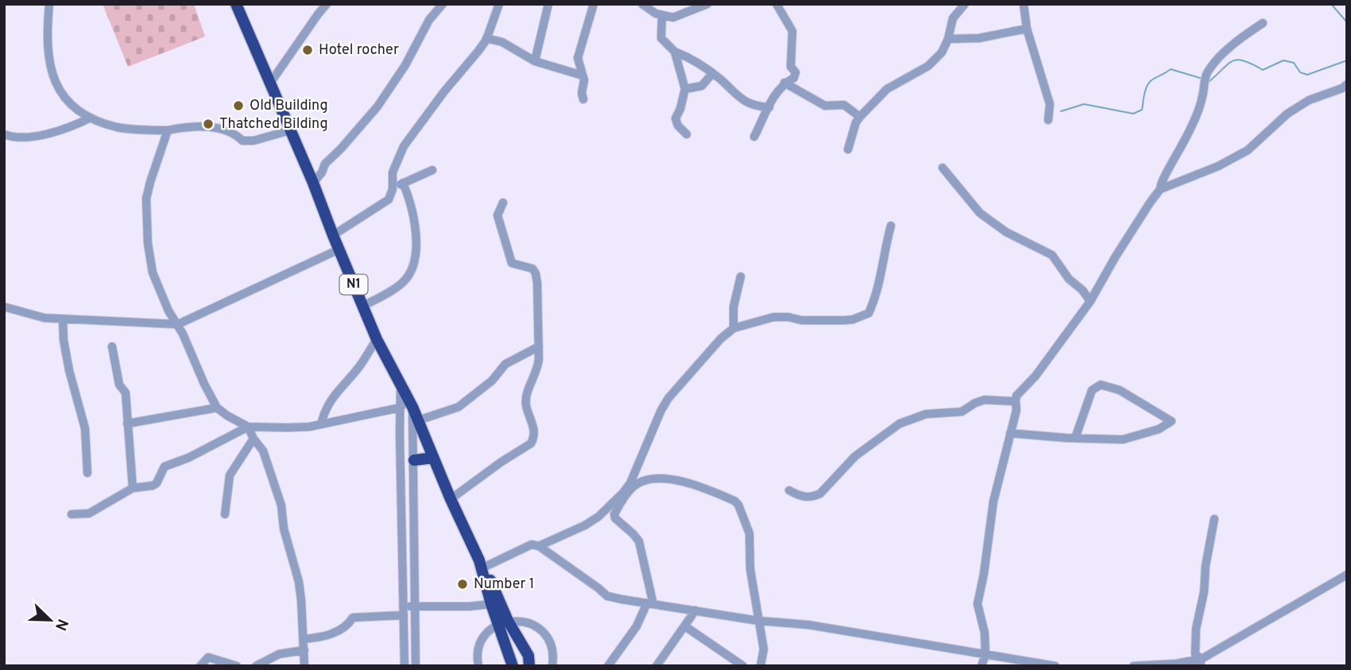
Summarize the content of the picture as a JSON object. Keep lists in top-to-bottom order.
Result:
{
  "streets": {
    "highway": ["N1"]
  },
  "places": [
    "Hotel rocher",
    "Old Building",
    "Thatched Bilding",
    "Number 1"
  ],
  "north": "bottom right"
}
